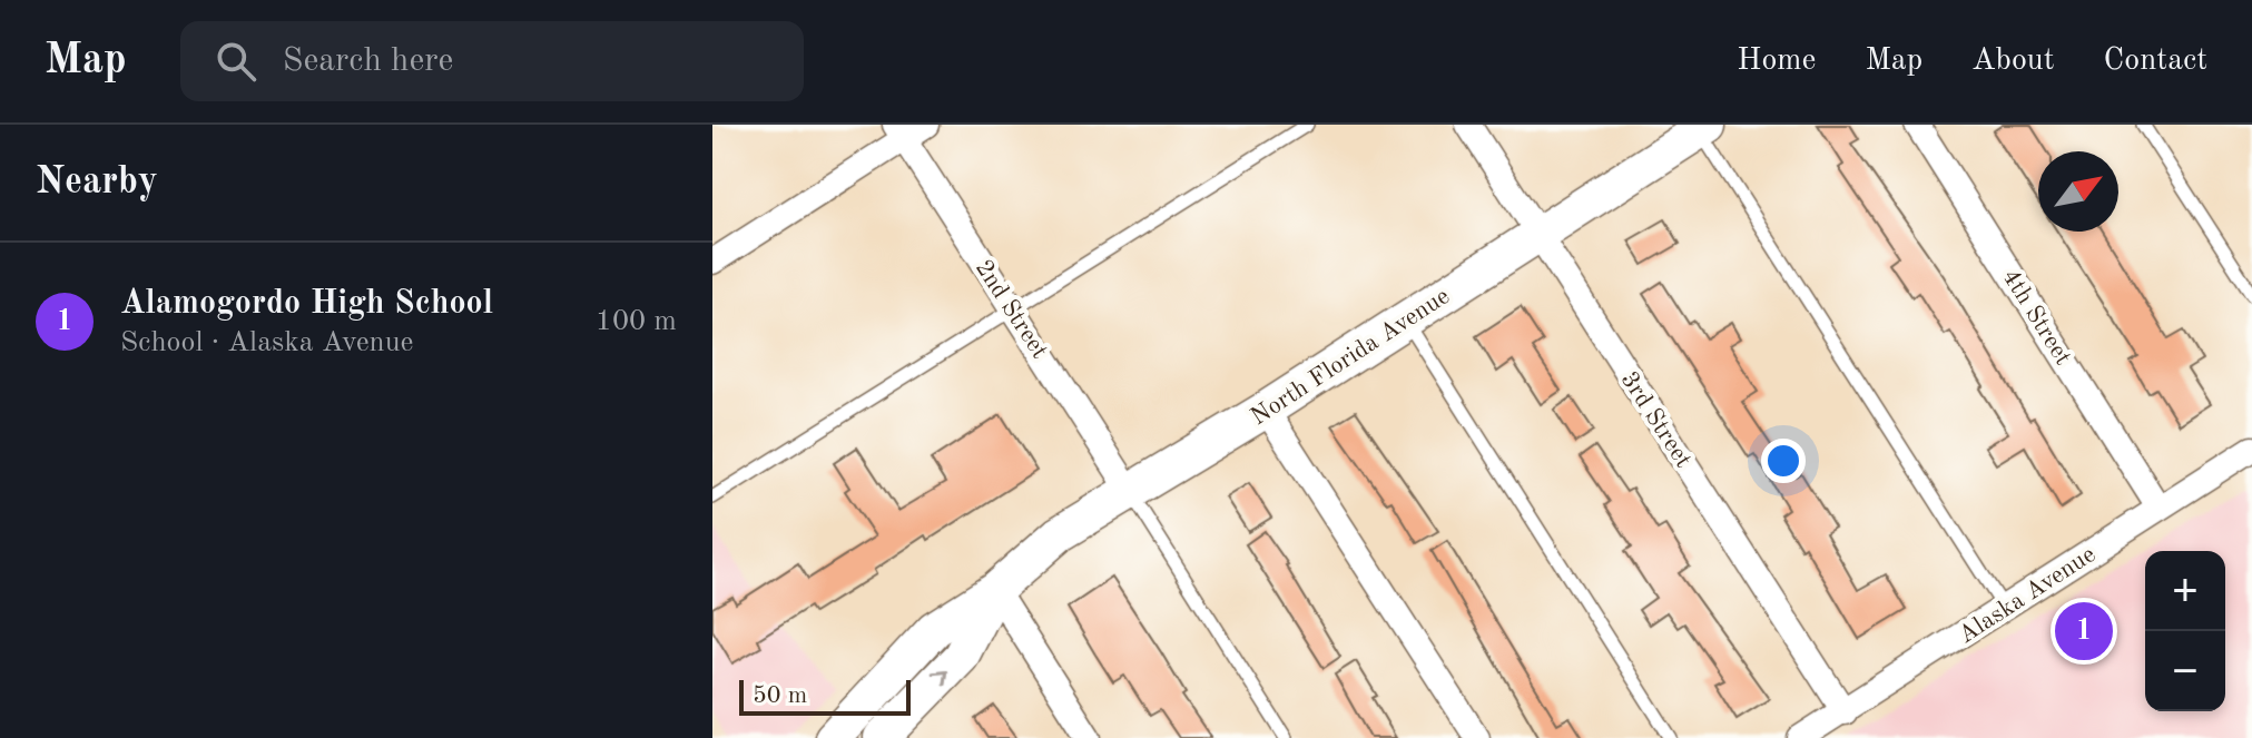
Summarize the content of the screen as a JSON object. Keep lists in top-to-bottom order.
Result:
{
  "streets": {
    "main road": ["North Florida Avenue"],
    "street": [
      "2nd Street",
      "4th Street",
      "3rd Street",
      "Alaska Avenue"
    ]
  },
  "crossings": [
    ["2nd Street", "North Florida Avenue"],
    ["4th Street", "Alaska Avenue"],
    ["North Florida Avenue", "3rd Street"],
    ["3rd Street", "Alaska Avenue"]
  ],
  "scale_bar": "50 m",
  "north": "top right",
  "page": {
    "header": "Map",
    "search": "Search here",
    "nav": [
      "Home",
      "Map",
      "About",
      "Contact"
    ],
    "heading": "Nearby",
    "list": [
      {
        "mark": "1",
        "name": "Alamogordo High School",
        "note": "School · Alaska Avenue",
        "value": "100 m"
      }
    ],
    "map_buttons": ["+", "−"],
    "pins": "1",
    "scale": "50 m"
  }
}
